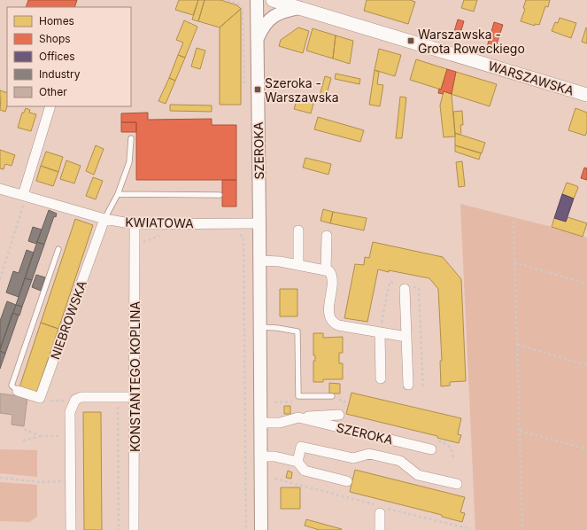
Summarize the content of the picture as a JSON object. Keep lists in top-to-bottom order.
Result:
{
  "streets": {
    "main road": ["WARSZAWSKA"],
    "street": [
      "SZEROKA",
      "KWIATOWA",
      "NIEBROWSKA",
      "KONSTANTEGO KOPLINA"
    ]
  },
  "crossings": [
    ["SZEROKA", "KWIATOWA"],
    ["KWIATOWA", "NIEBROWSKA"],
    ["KWIATOWA", "KONSTANTEGO KOPLINA"]
  ],
  "places": {
    "transit": ["Warszawska - Grota Roweckiego", "Szeroka - Warszawska"]
  },
  "legend": [
    "Homes",
    "Shops",
    "Offices",
    "Industry",
    "Other"
  ]
}
